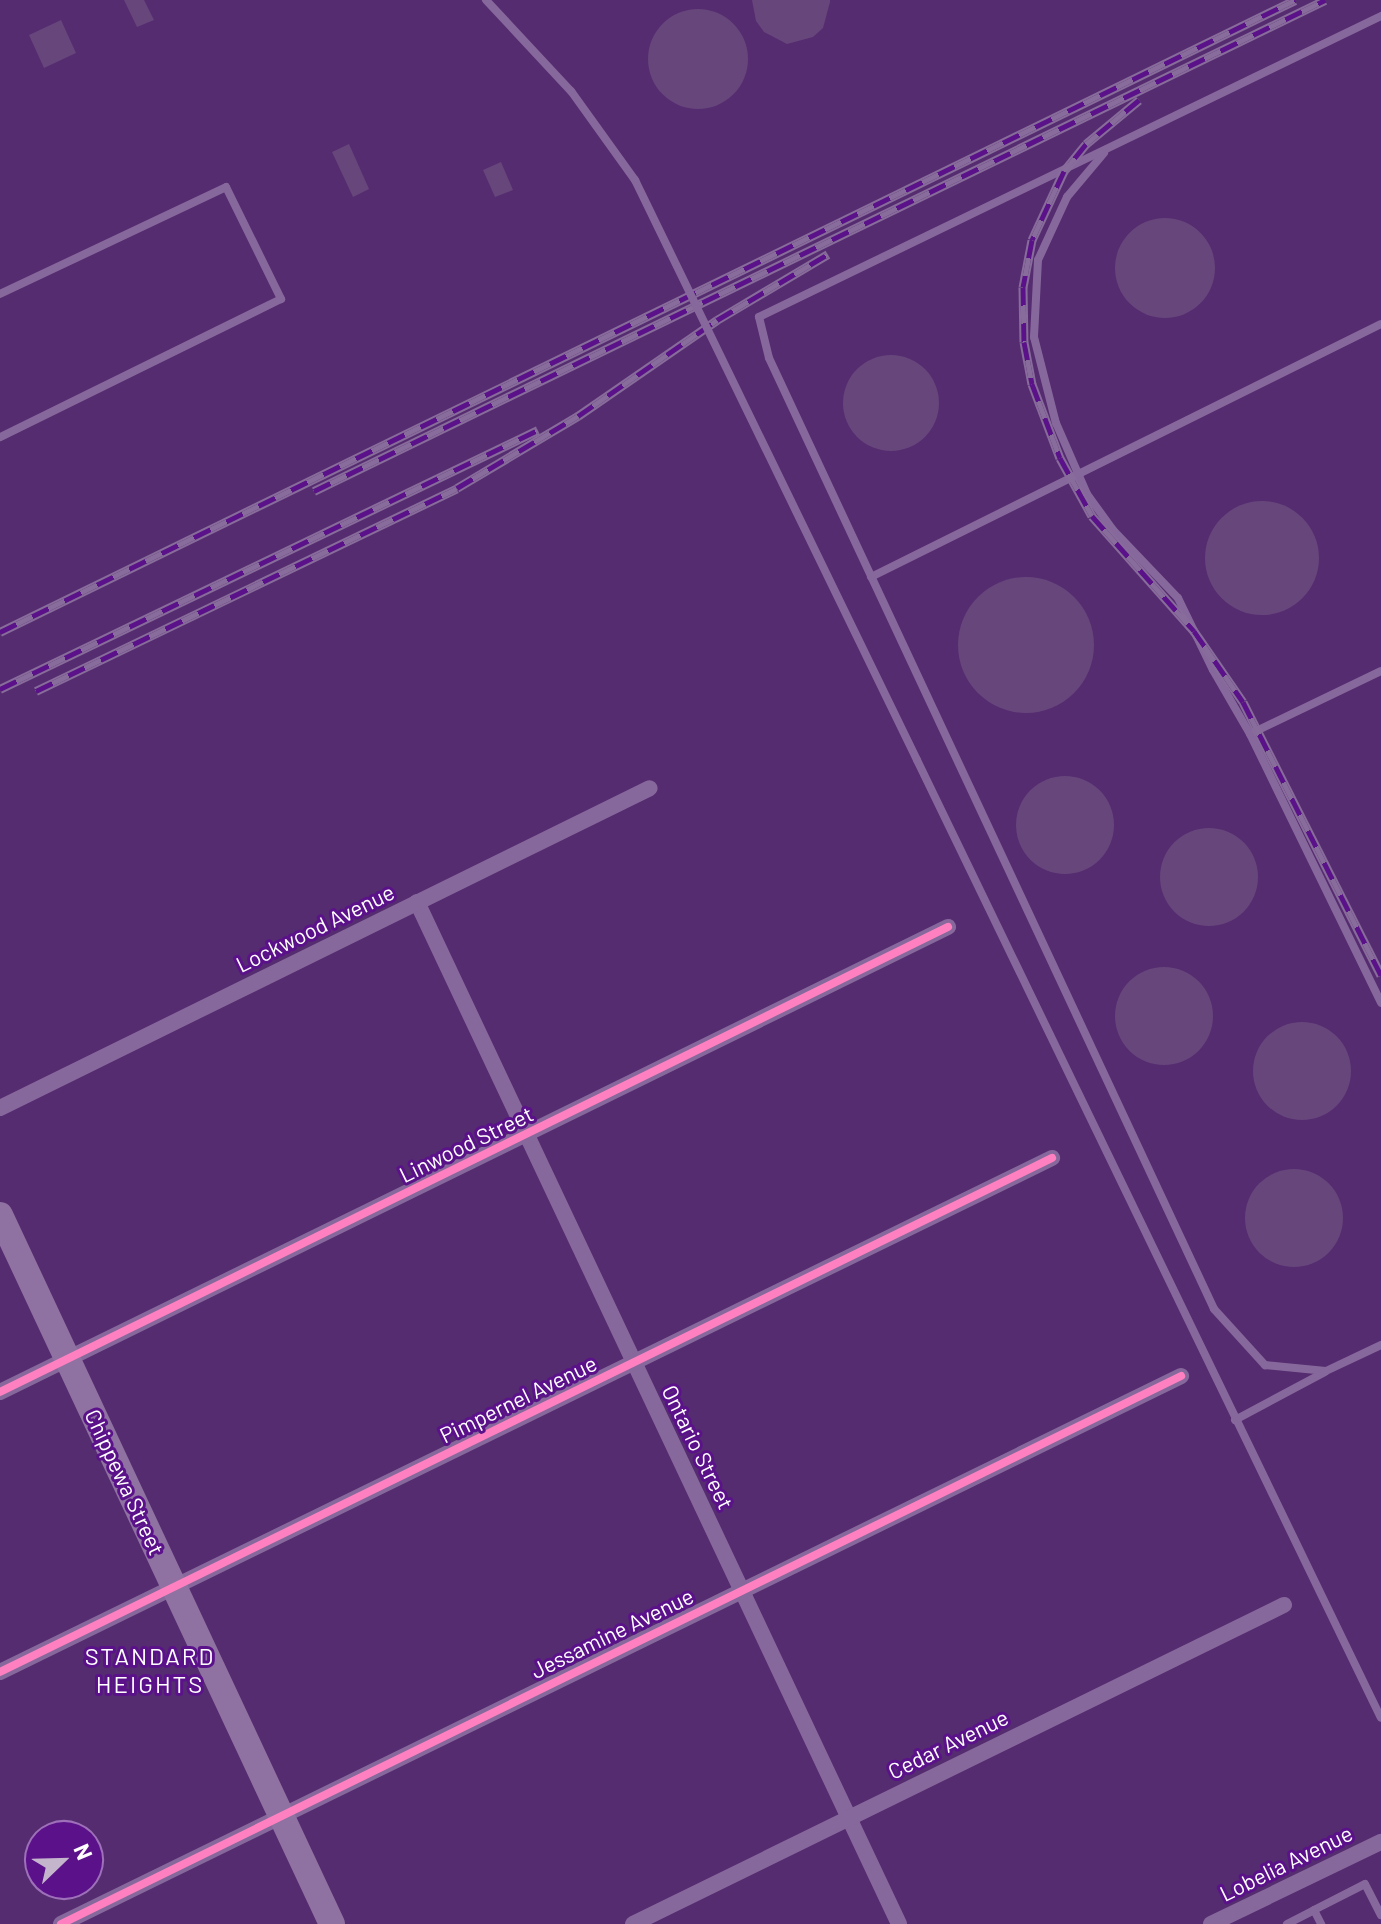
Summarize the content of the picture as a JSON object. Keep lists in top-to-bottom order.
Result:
{
  "streets": {
    "main road": ["Chippewa Street"],
    "street": [
      "Lockwood Avenue",
      "Linwood Street",
      "Pimpernel Avenue",
      "Ontario Street",
      "Jessamine Avenue",
      "Cedar Avenue",
      "Lobelia Avenue"
    ]
  },
  "crossings": [
    ["Lockwood Avenue", "Ontario Street"],
    ["Linwood Street", "Ontario Street"],
    ["Linwood Street", "Chippewa Street"],
    ["Pimpernel Avenue", "Ontario Street"],
    ["Pimpernel Avenue", "Chippewa Street"],
    ["Ontario Street", "Jessamine Avenue"],
    ["Ontario Street", "Cedar Avenue"],
    ["Chippewa Street", "Jessamine Avenue"]
  ],
  "districts": ["STANDARD HEIGHTS"],
  "north": "top right"
}
